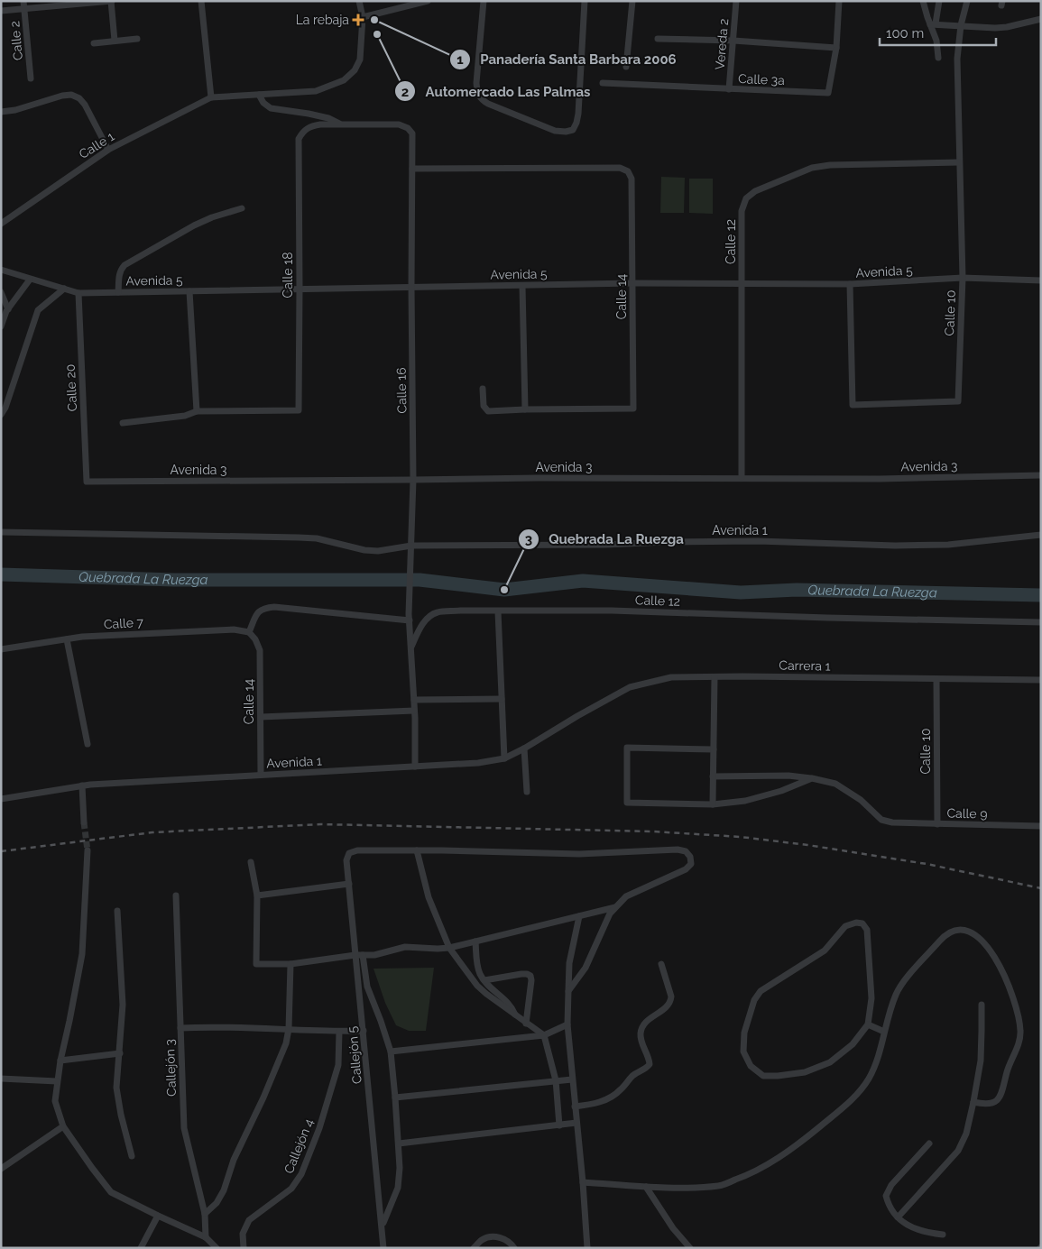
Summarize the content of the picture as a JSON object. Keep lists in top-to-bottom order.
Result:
{
  "streets": {
    "street": [
      "Calle 2",
      "Vereda 2",
      "Calle 3a",
      "Calle 1",
      "Calle 12",
      "Avenida 5",
      "Calle 18",
      "Calle 14",
      "Calle 10",
      "Calle 20",
      "Calle 16",
      "Avenida 3",
      "Avenida 1",
      "Calle 7",
      "Carrera 1",
      "Calle 9",
      "Callejón 5",
      "Callejón 3",
      "Callejón 4"
    ]
  },
  "crossings": [
    ["Vereda 2", "Calle 3a"],
    ["Calle 12", "Avenida 5"],
    ["Calle 12", "Calle 10"],
    ["Calle 12", "Calle 16"],
    ["Calle 12", "Avenida 3"],
    ["Calle 12", "Avenida 1"],
    ["Avenida 5", "Calle 18"],
    ["Avenida 5", "Calle 14"],
    ["Avenida 5", "Calle 10"],
    ["Avenida 5", "Calle 20"],
    ["Avenida 5", "Calle 16"],
    ["Calle 18", "Calle 16"],
    ["Calle 14", "Calle 16"],
    ["Calle 14", "Avenida 1"],
    ["Calle 14", "Calle 7"],
    ["Calle 10", "Carrera 1"],
    ["Calle 10", "Calle 9"],
    ["Calle 20", "Avenida 3"],
    ["Calle 16", "Avenida 3"],
    ["Calle 16", "Avenida 1"],
    ["Avenida 1", "Carrera 1"]
  ],
  "water": ["Quebrada La Ruezga"],
  "places": {
    "health": ["La rebaja"],
    "other": ["Panadería Santa Barbara 2006", "Automercado Las Palmas", "Quebrada La Ruezga"]
  },
  "scale_bar": "100 m"
}
